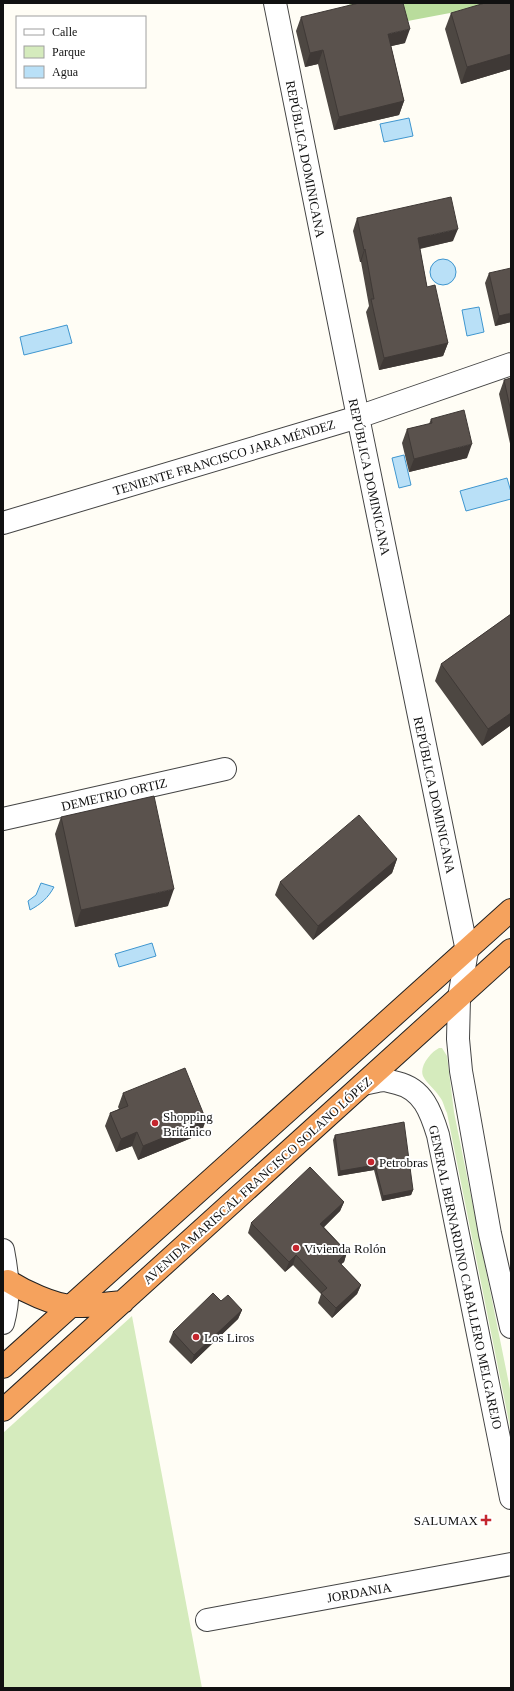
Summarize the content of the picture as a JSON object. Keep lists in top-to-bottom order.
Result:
{
  "streets": {
    "highway": ["AVENIDA MARISCAL FRANCISCO SOLANO LÓPEZ"],
    "street": [
      "REPÚBLICA DOMINICANA",
      "TENIENTE FRANCISCO JARA MÉNDEZ",
      "DEMETRIO ORTIZ",
      "GENERAL BERNARDINO CABALLERO MELGAREJO",
      "JORDANIA"
    ]
  },
  "crossings": [
    ["REPÚBLICA DOMINICANA", "TENIENTE FRANCISCO JARA MÉNDEZ"],
    ["AVENIDA MARISCAL FRANCISCO SOLANO LÓPEZ", "GENERAL BERNARDINO CABALLERO MELGAREJO"]
  ],
  "places": {
    "other": [
      "Shopping Británico",
      "Petrobras",
      "Vivienda Rolón",
      "Los Liros"
    ],
    "health": ["SALUMAX"]
  },
  "legend": ["Calle", "Parque", "Agua"]
}
